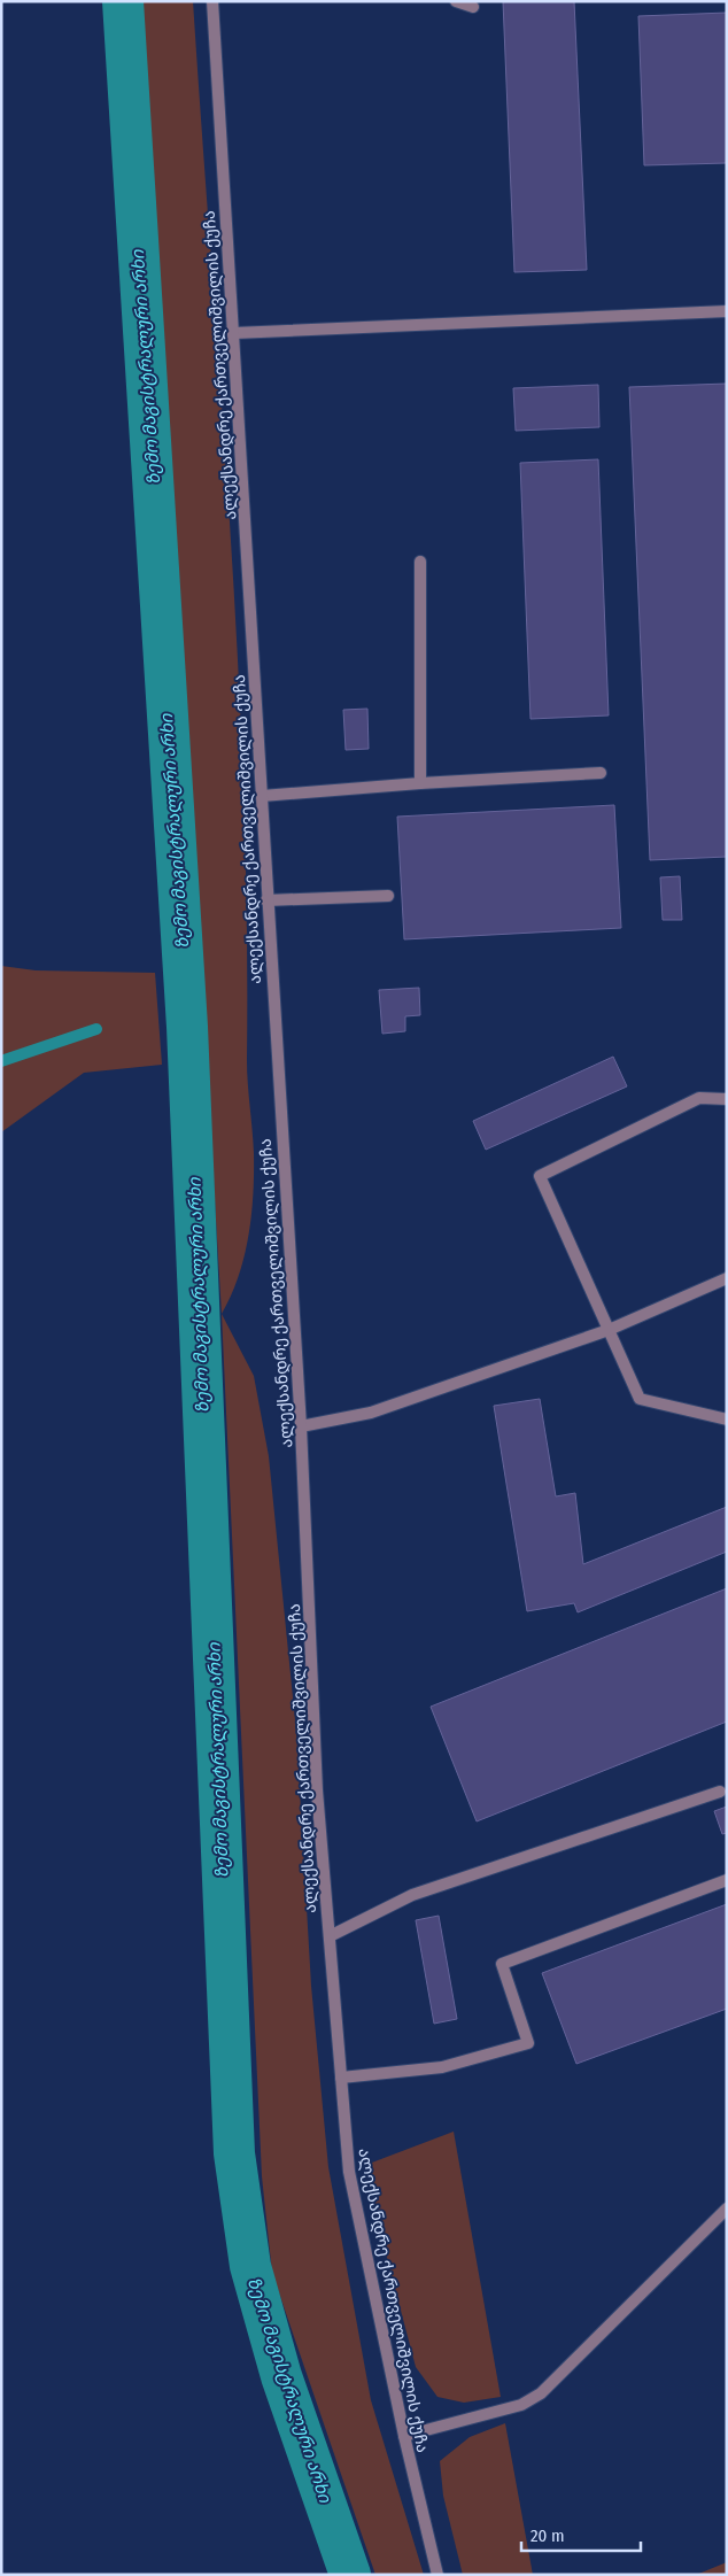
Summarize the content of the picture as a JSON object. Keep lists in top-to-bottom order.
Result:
{
  "streets": {
    "street": ["ალექსანდრე ქართველიშვილის ქუჩა"]
  },
  "water": ["ზემო მაგისტრალური არხი"],
  "scale_bar": "20 m"
}
